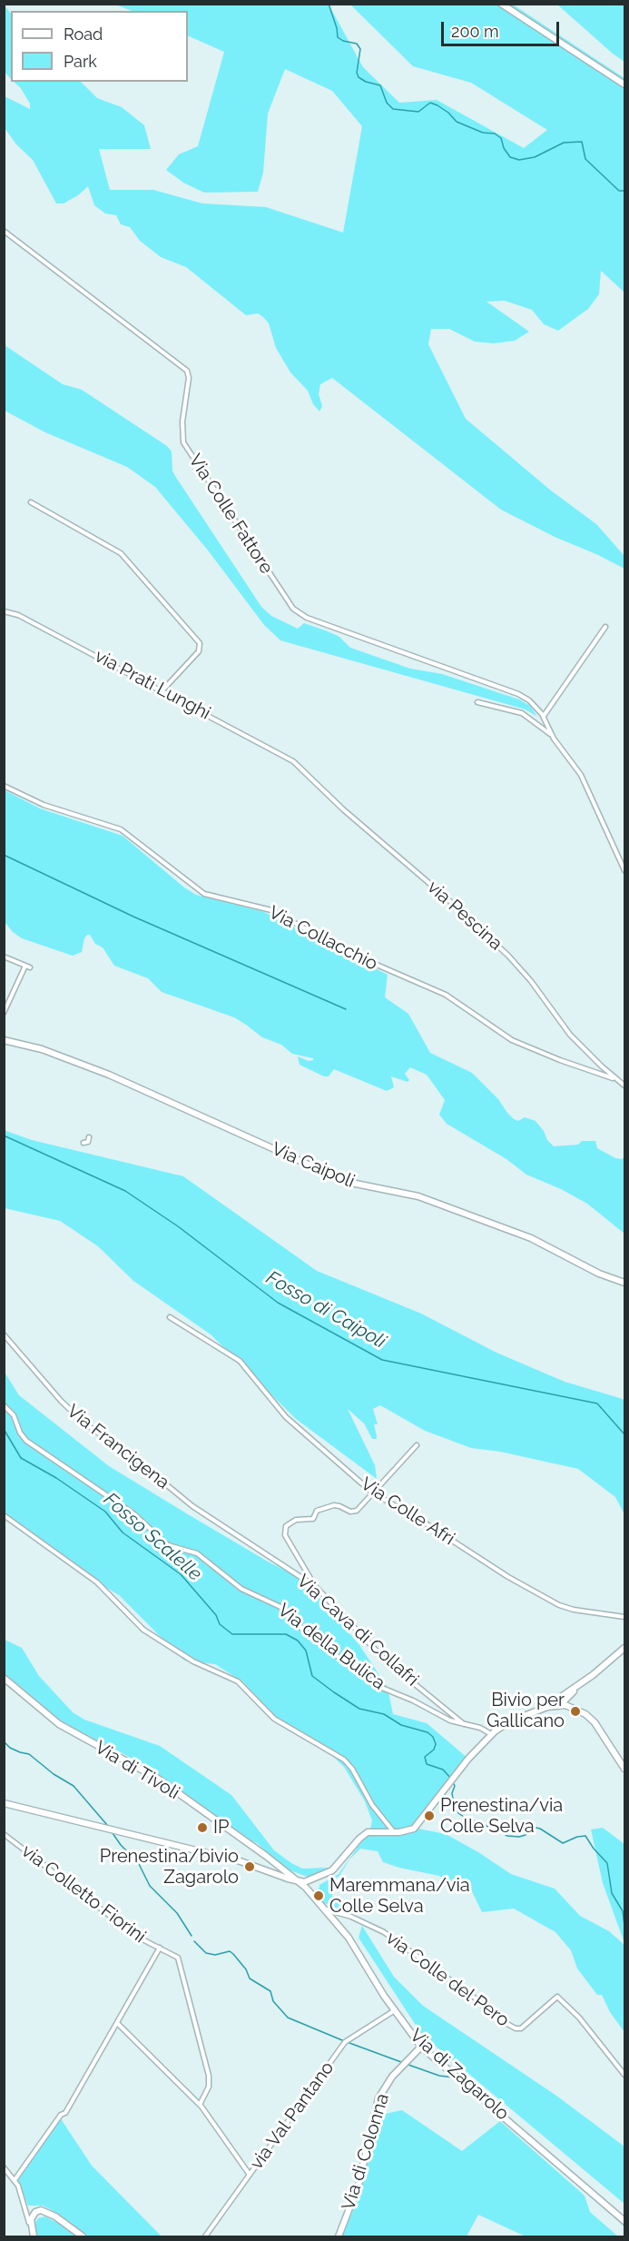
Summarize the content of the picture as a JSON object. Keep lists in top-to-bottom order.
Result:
{
  "streets": {
    "street": [
      "Via Colle Fattore",
      "via Prati Lunghi",
      "via Pescina",
      "Via Collacchio",
      "Via Caipoli",
      "Via Francigena",
      "Via Colle Afri",
      "Via Cava di Collafri",
      "Via della Bulica",
      "Via di Tivoli",
      "via Colletto Fiorini",
      "via Colle del Pero",
      "Via di Zagarolo",
      "via Val Pantano",
      "Via di Colonna"
    ]
  },
  "crossings": [
    ["via Prati Lunghi", "via Pescina"],
    ["via Pescina", "Via Collacchio"],
    ["Via Francigena", "Via Cava di Collafri"],
    ["Via Cava di Collafri", "Via della Bulica"],
    ["Via di Tivoli", "Via di Zagarolo"],
    ["via Colle del Pero", "Via di Zagarolo"],
    ["Via di Zagarolo", "via Val Pantano"],
    ["Via di Zagarolo", "Via di Colonna"]
  ],
  "water": ["Fosso di Caipoli", "Fosso Scalelle"],
  "places": [
    "Bivio per Gallicano",
    "Prenestina/via Colle Selva",
    "IP",
    "Prenestina/bivio Zagarolo",
    "Maremmana/via Colle Selva"
  ],
  "legend": ["Road", "Park"],
  "scale_bar": "200 m"
}
